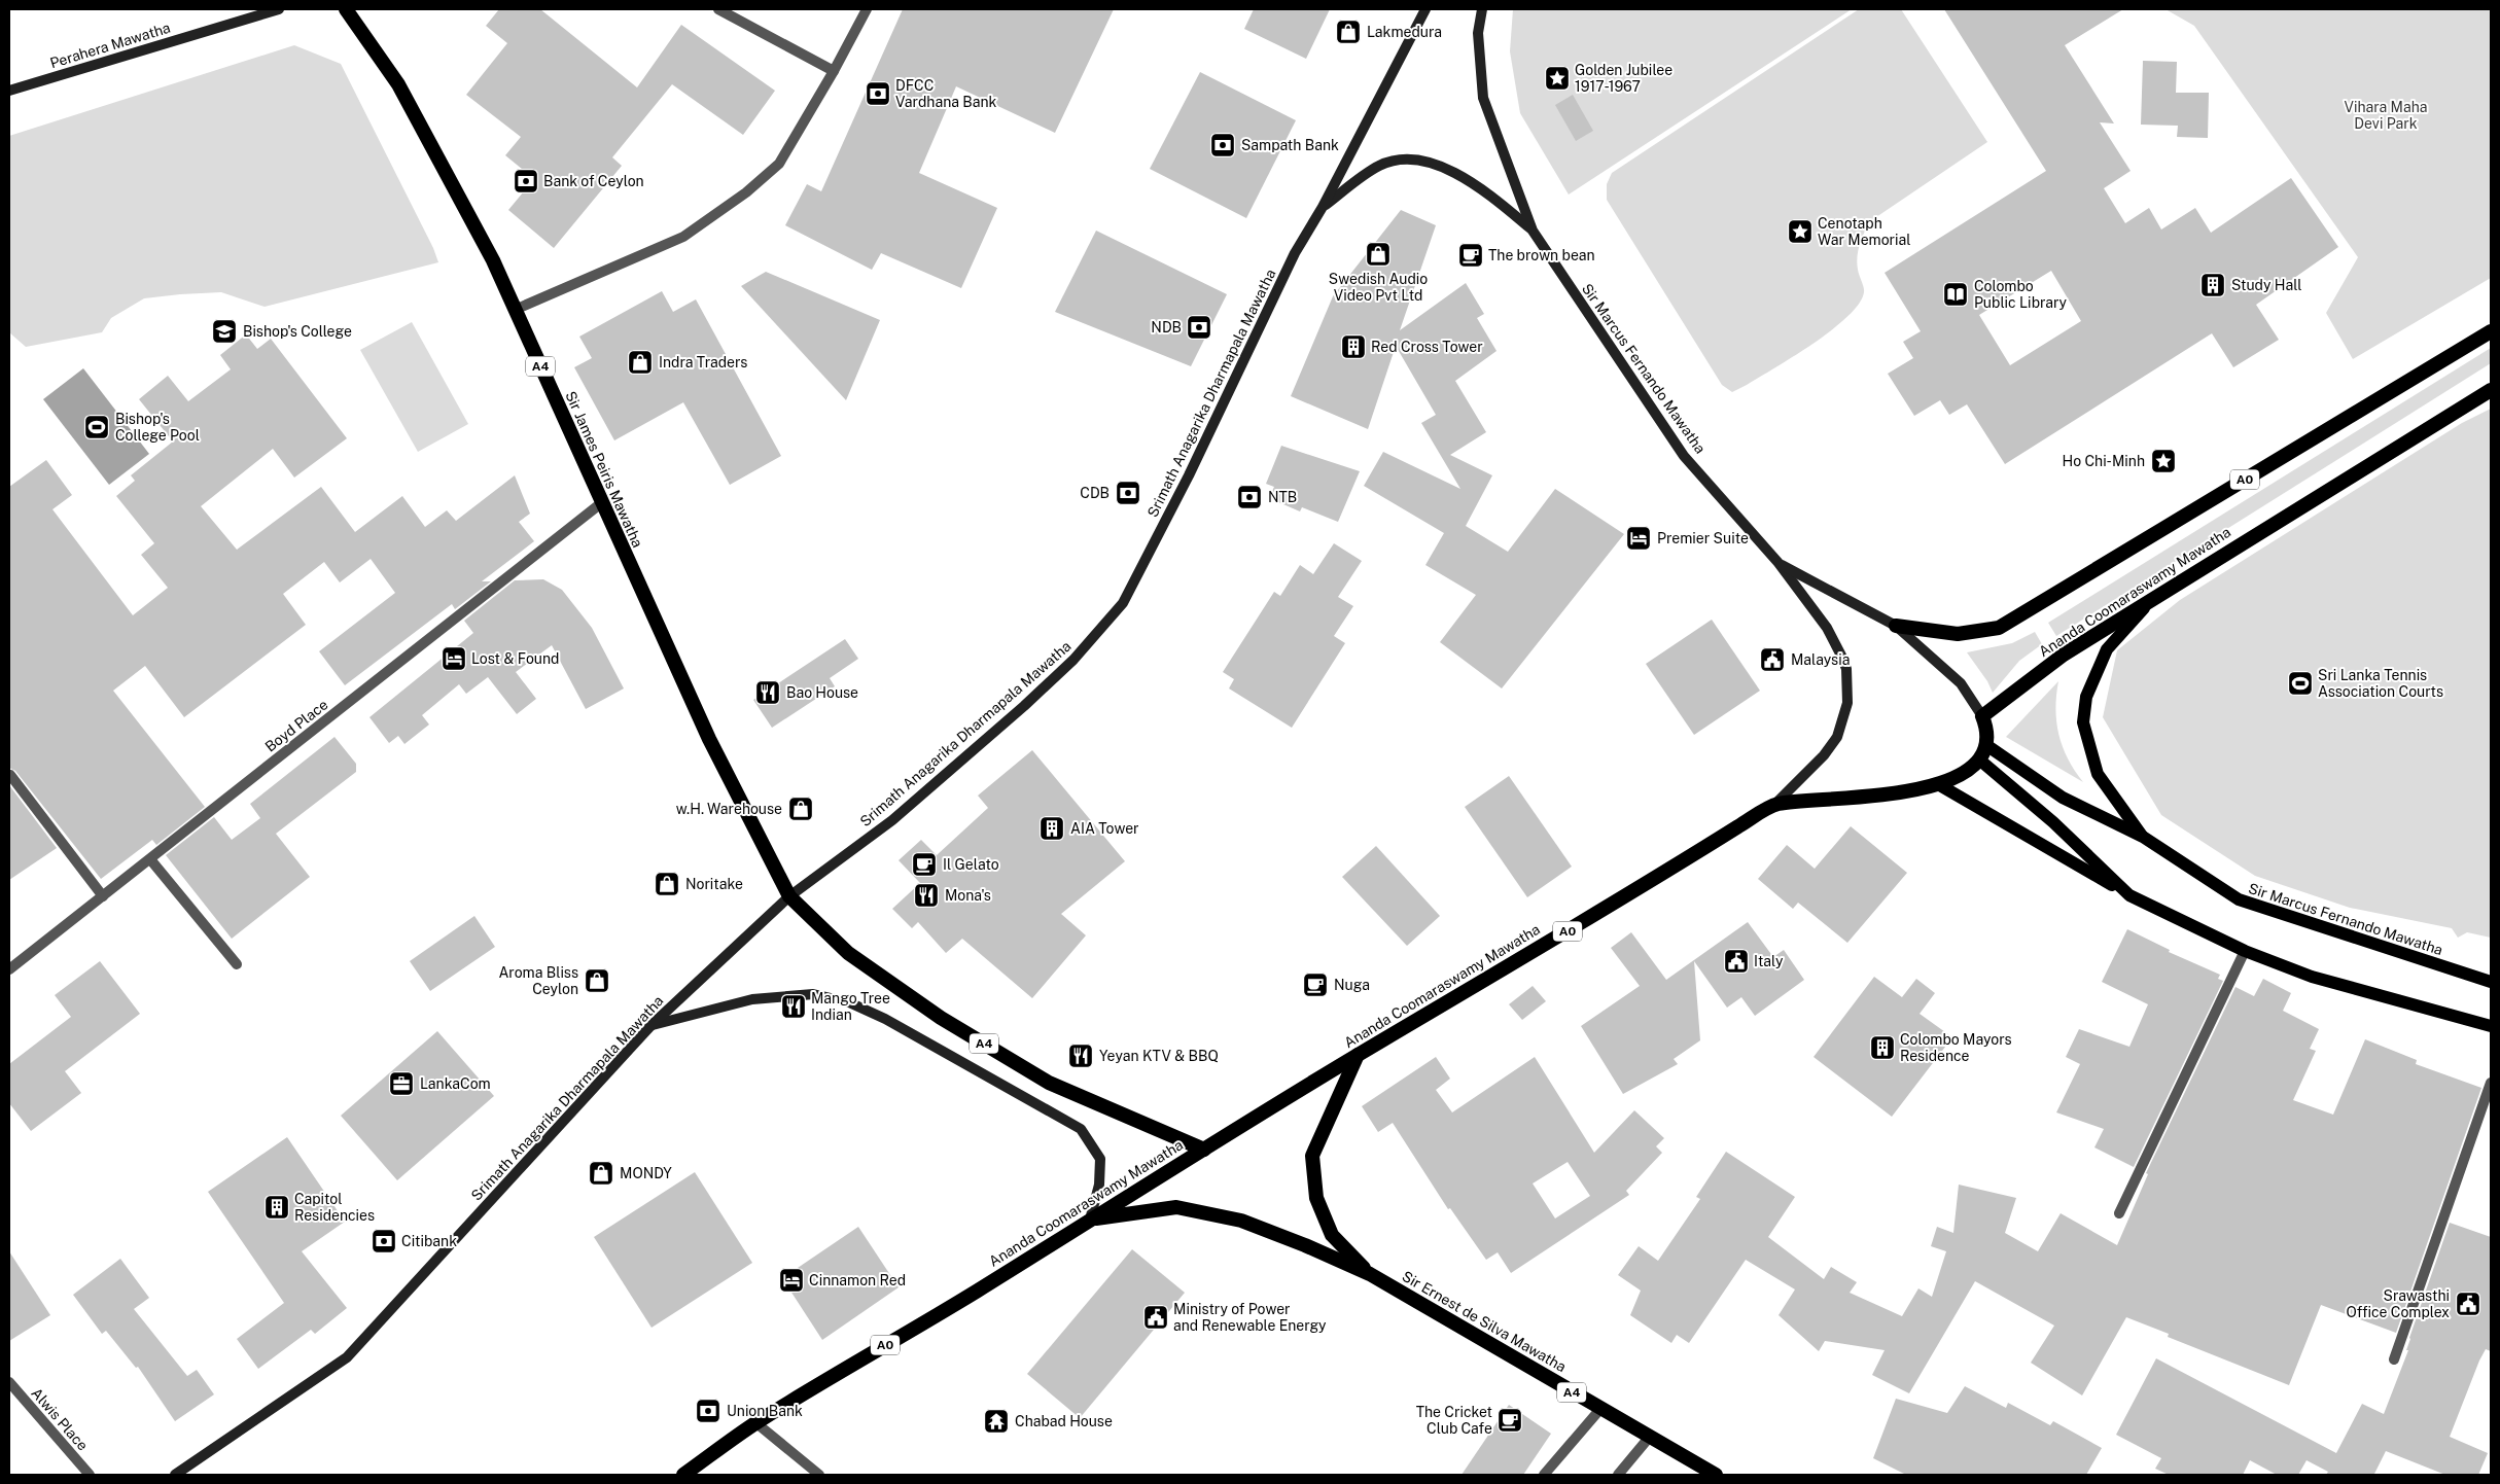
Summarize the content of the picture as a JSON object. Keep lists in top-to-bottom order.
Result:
{
  "streets": {
    "highway": [
      "A4",
      "Sir James Peiris Mawatha",
      "A0",
      "Ananda Coomaraswamy Mawatha",
      "Sir Ernest de Silva Mawatha"
    ],
    "main road": ["Perahera Mawatha", "Sir Marcus Fernando Mawatha", "Srimath Anagarika Dharmapala Mawatha"],
    "street": ["Boyd Place", "Alwis Place"]
  },
  "crossings": [
    ["A4", "Srimath Anagarika Dharmapala Mawatha"],
    ["A4", "Sir James Peiris Mawatha"],
    ["A4", "Ananda Coomaraswamy Mawatha"],
    ["Sir Marcus Fernando Mawatha", "A0"],
    ["Sir Marcus Fernando Mawatha", "Ananda Coomaraswamy Mawatha"],
    ["Srimath Anagarika Dharmapala Mawatha", "Sir James Peiris Mawatha"],
    ["Sir James Peiris Mawatha", "Boyd Place"],
    ["Ananda Coomaraswamy Mawatha", "Sir Ernest de Silva Mawatha"]
  ],
  "parks": ["Vihara Maha Devi Park"],
  "places": {
    "shop": [
      "Lakmedura",
      "Swedish Audio Video Pvt Ltd",
      "Indra Traders",
      "w.H. Warehouse",
      "Noritake",
      "Aroma Bliss Ceylon",
      "MONDY"
    ],
    "place": ["Golden Jubilee 1917-1967", "Cenotaph War Memorial", "Ho Chi-Minh"],
    "bank": [
      "DFCC Vardhana Bank",
      "Sampath Bank",
      "Bank of Ceylon",
      "NDB",
      "CDB",
      "NTB",
      "Citibank",
      "Union Bank"
    ],
    "cafe": [
      "The brown bean",
      "Il Gelato",
      "Nuga",
      "The Cricket Club Cafe"
    ],
    "building": [
      "Study Hall",
      "Red Cross Tower",
      "AIA Tower",
      "Colombo Mayors Residence",
      "Capitol Residencies"
    ],
    "library": ["Colombo Public Library"],
    "school or university": ["Bishop's College"],
    "sports": ["Bishop's College Pool", "Sri Lanka Tennis Association Courts"],
    "hotel": ["Premier Suite", "Lost & Found", "Cinnamon Red"],
    "public building": [
      "Malaysia",
      "Italy",
      "Srawasthi Office Complex",
      "Ministry of Power and Renewable Energy"
    ],
    "restaurant": [
      "Bao House",
      "Mona's",
      "Mango Tree Indian",
      "Yeyan KTV & BBQ"
    ],
    "office": ["LankaCom"],
    "temple": ["Chabad House"]
  }
}
